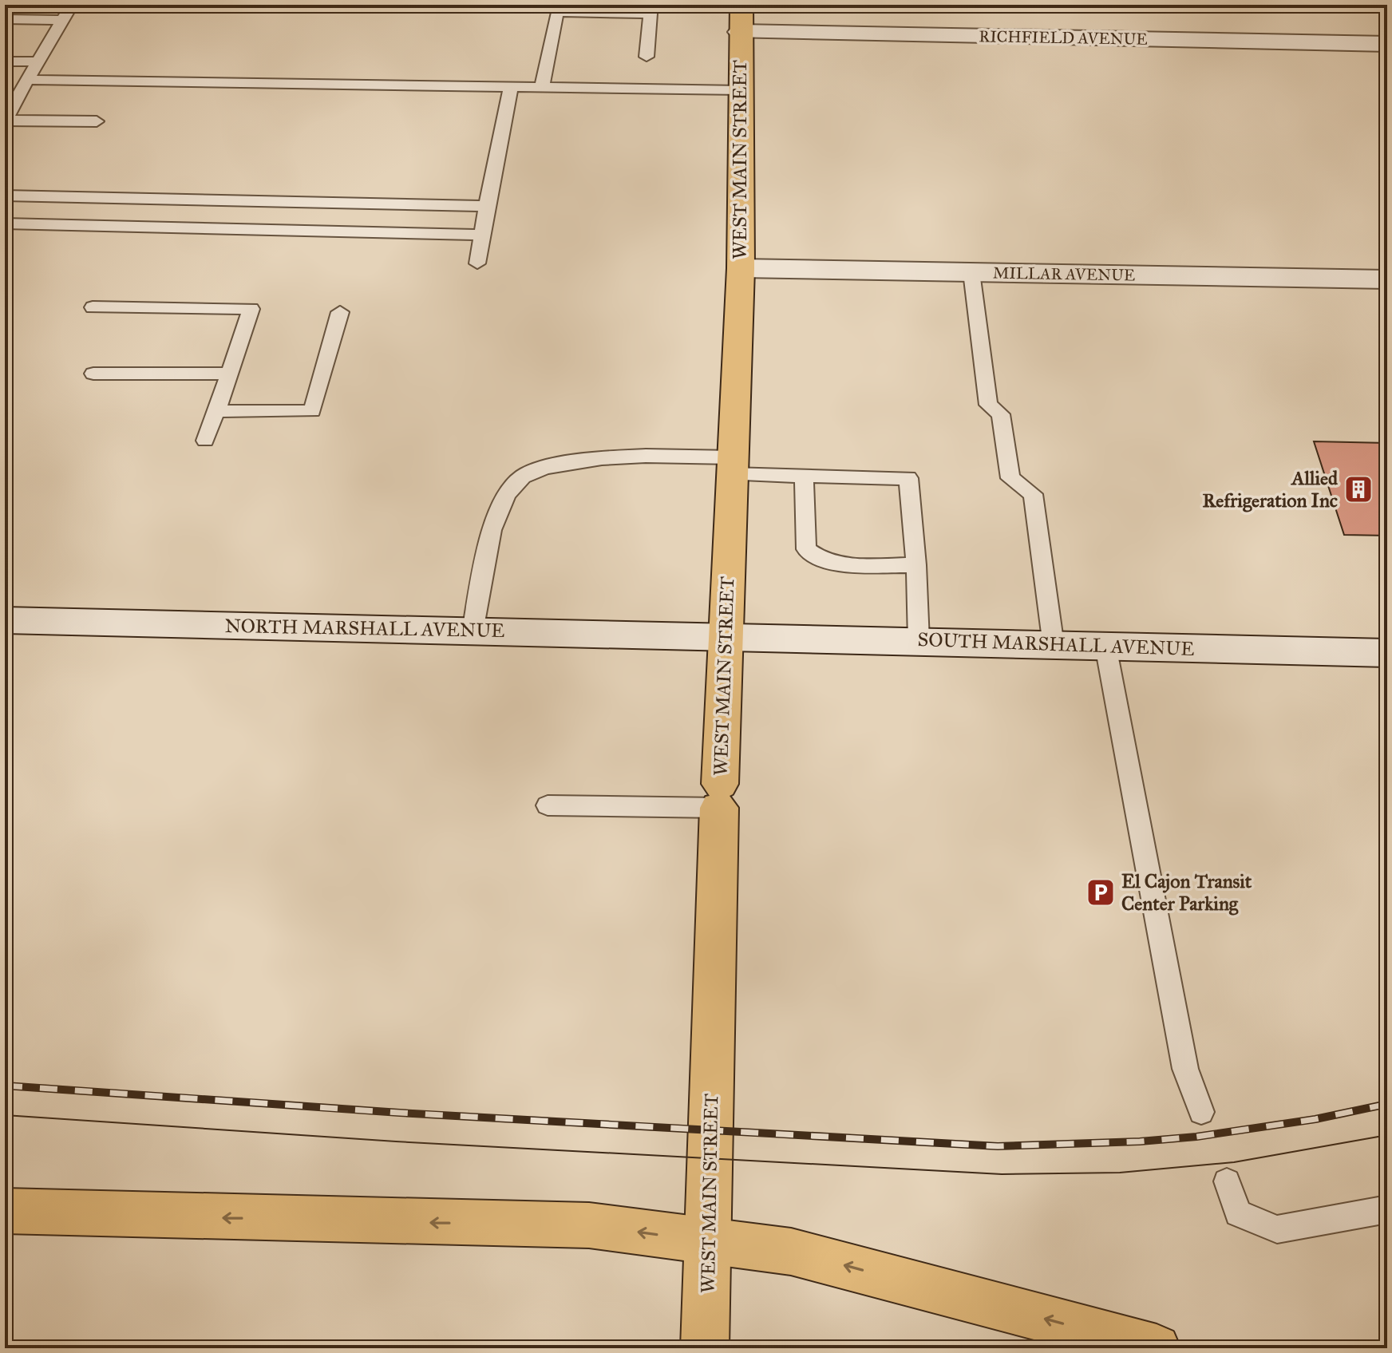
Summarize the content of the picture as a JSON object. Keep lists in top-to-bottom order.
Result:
{
  "streets": {
    "main road": ["WEST MAIN STREET"],
    "street": [
      "RICHFIELD AVENUE",
      "MILLAR AVENUE",
      "NORTH MARSHALL AVENUE",
      "SOUTH MARSHALL AVENUE"
    ]
  },
  "crossings": [
    ["RICHFIELD AVENUE", "WEST MAIN STREET"],
    ["WEST MAIN STREET", "MILLAR AVENUE"],
    ["WEST MAIN STREET", "NORTH MARSHALL AVENUE"],
    ["WEST MAIN STREET", "SOUTH MARSHALL AVENUE"],
    ["NORTH MARSHALL AVENUE", "SOUTH MARSHALL AVENUE"]
  ],
  "places": {
    "building": ["Allied Refrigeration Inc"],
    "parking": ["El Cajon Transit Center Parking"]
  }
}
